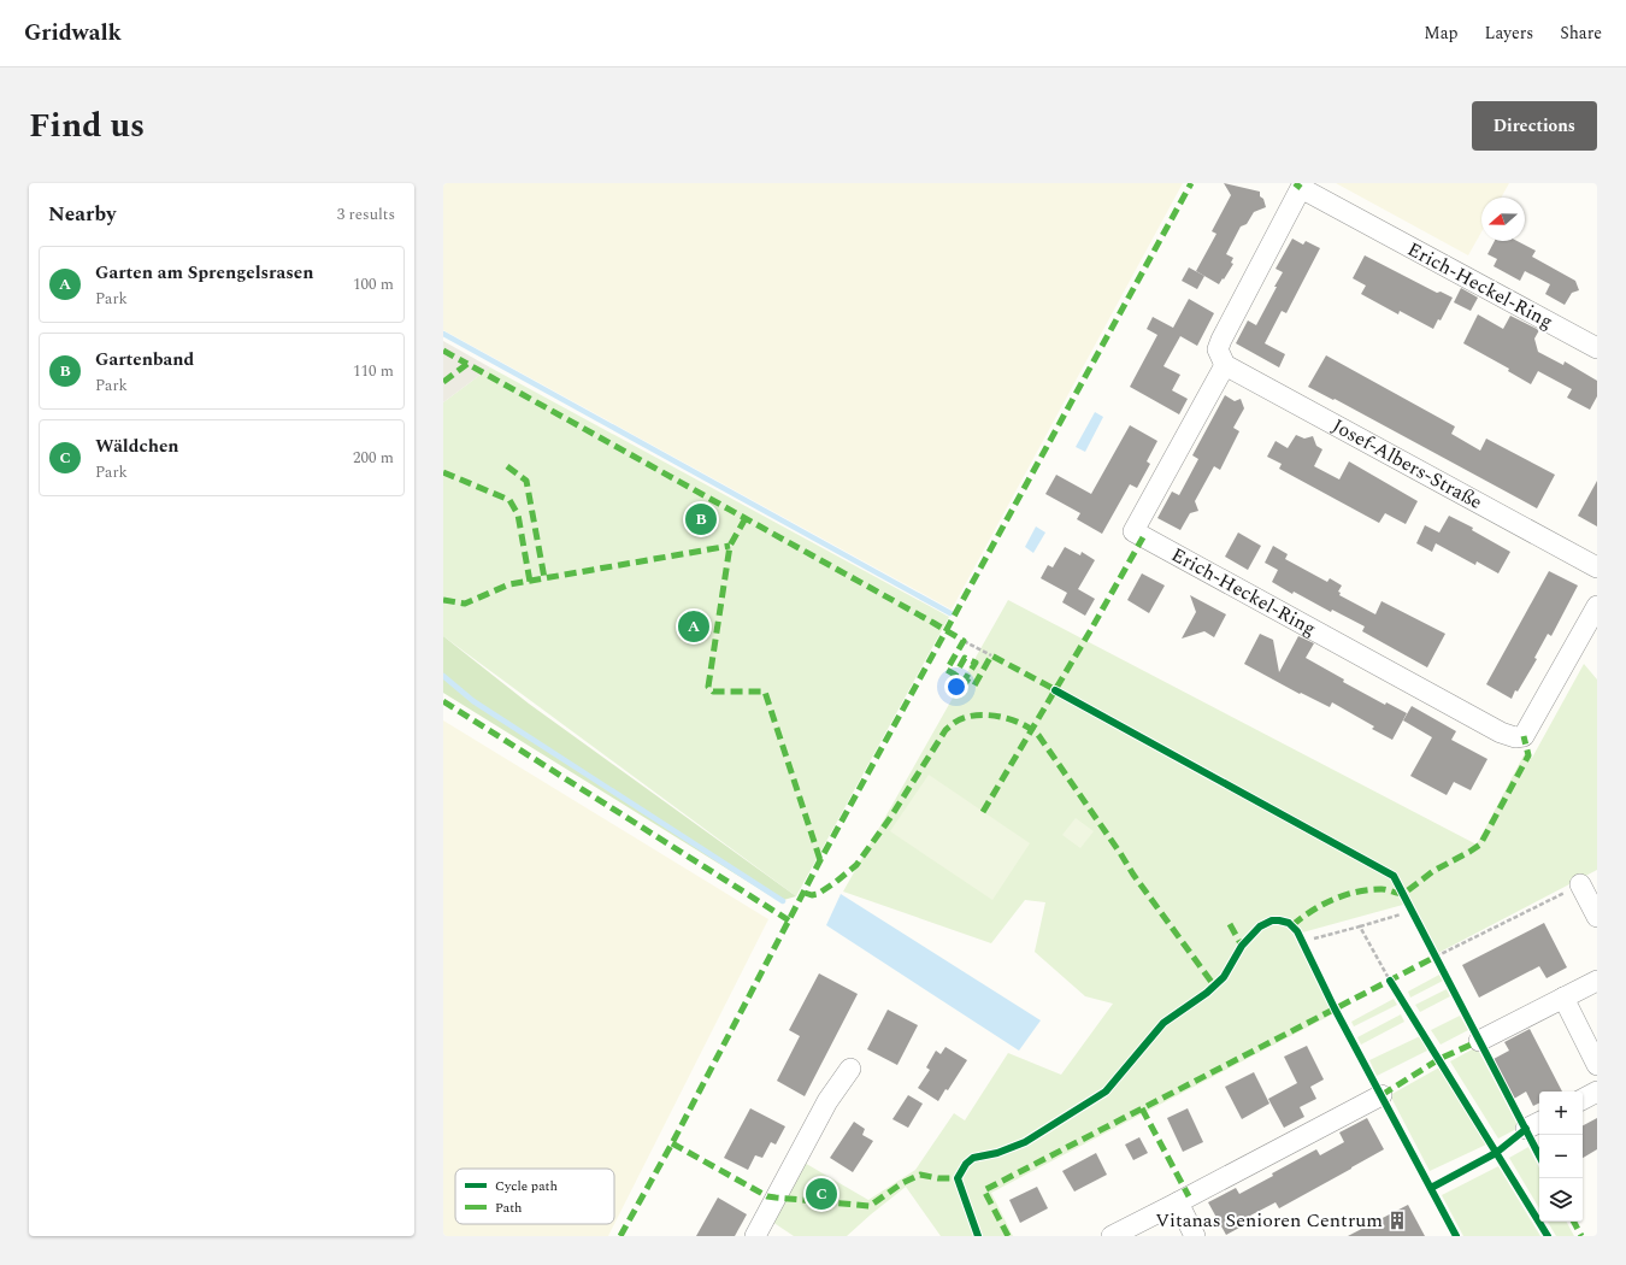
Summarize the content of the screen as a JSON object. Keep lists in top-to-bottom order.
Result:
{
  "streets": {
    "street": ["Erich-Heckel-Ring", "Josef-Albers-Straße"]
  },
  "crossings": [
    ["Erich-Heckel-Ring", "Josef-Albers-Straße"]
  ],
  "places": {
    "building": ["Vitanas Senioren Centrum"]
  },
  "legend": ["Cycle path", "Path"],
  "north": "left",
  "page": {
    "header": "Gridwalk",
    "nav": ["Map", "Layers", "Share"],
    "title": "Find us",
    "buttons": "Directions",
    "heading": ["Nearby", "3 results"],
    "list": [
      {
        "mark": "A",
        "name": "Garten am Sprengelsrasen",
        "note": "Park",
        "value": "100 m"
      },
      {
        "mark": "B",
        "name": "Gartenband",
        "note": "Park",
        "value": "110 m"
      },
      {
        "mark": "C",
        "name": "Wäldchen",
        "note": "Park",
        "value": "200 m"
      }
    ],
    "pins": ["B", "A", "C"],
    "map_buttons": ["+", "−"]
  }
}
